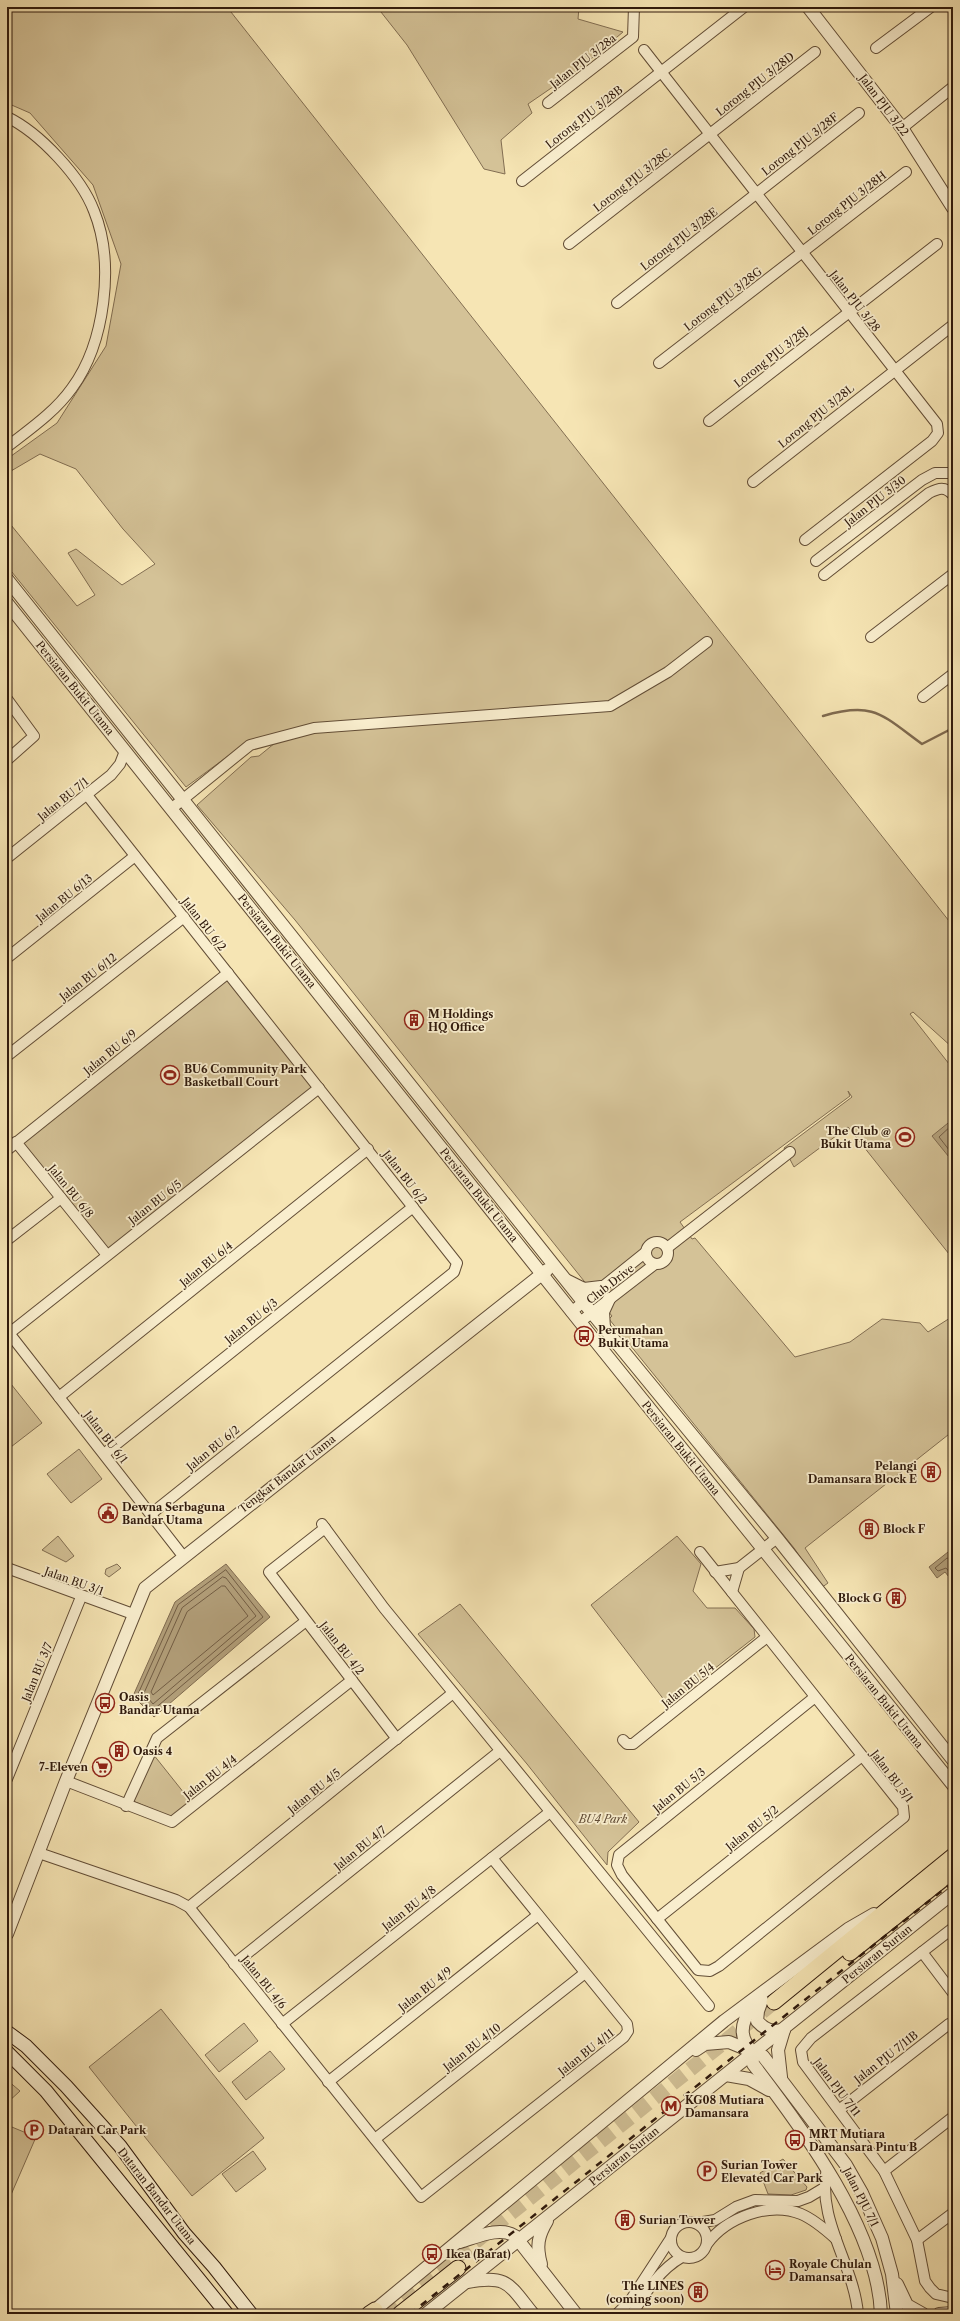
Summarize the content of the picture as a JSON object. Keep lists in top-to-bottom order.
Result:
{
  "streets": {
    "main road": ["Persiaran Surian", "Dataran Bandar Utama"],
    "street": [
      "Jalan PJU 3/28a",
      "Lorong PJU 3/28D",
      "Jalan PJU 3/22",
      "Lorong PJU 3/28B",
      "Lorong PJU 3/28F",
      "Lorong PJU 3/28C",
      "Lorong PJU 3/28H",
      "Lorong PJU 3/28E",
      "Lorong PJU 3/28G",
      "Jalan PJU 3/28",
      "Lorong PJU 3/28J",
      "Lorong PJU 3/28L",
      "Jalan PJU 3/30",
      "Persiaran Bukit Utama",
      "Jalan BU 7/1",
      "Jalan BU 6/13",
      "Jalan BU 6/2",
      "Jalan BU 6/12",
      "Jalan BU 6/9",
      "Jalan BU 6/8",
      "Jalan BU 6/5",
      "Jalan BU 6/4",
      "Club Drive",
      "Jalan BU 6/3",
      "Jalan BU 6/1",
      "Tengkat Bandar Utama",
      "Jalan BU 3/1",
      "Jalan BU 4/2",
      "Jalan BU 3/7",
      "Jalan BU 5/4",
      "Jalan BU 5/1",
      "Jalan BU 4/4",
      "Jalan BU 5/3",
      "Jalan BU 4/5",
      "Jalan BU 5/2",
      "Jalan BU 4/7",
      "Jalan BU 4/8",
      "Jalan BU 4/6",
      "Jalan BU 4/9",
      "Jalan BU 4/10",
      "Jalan BU 4/11",
      "Jalan PJU 7/11B",
      "Jalan PJU 7/11",
      "Jalan PJU 7/1"
    ]
  },
  "crossings": [
    ["Lorong PJU 3/28D", "Lorong PJU 3/28C"],
    ["Lorong PJU 3/28D", "Jalan PJU 3/28"],
    ["Lorong PJU 3/28B", "Jalan PJU 3/28"],
    ["Lorong PJU 3/28F", "Lorong PJU 3/28E"],
    ["Lorong PJU 3/28F", "Jalan PJU 3/28"],
    ["Lorong PJU 3/28C", "Jalan PJU 3/28"],
    ["Lorong PJU 3/28H", "Lorong PJU 3/28G"],
    ["Lorong PJU 3/28H", "Jalan PJU 3/28"],
    ["Lorong PJU 3/28E", "Jalan PJU 3/28"],
    ["Lorong PJU 3/28G", "Jalan PJU 3/28"],
    ["Jalan PJU 3/28", "Lorong PJU 3/28J"],
    ["Jalan PJU 3/28", "Lorong PJU 3/28L"],
    ["Persiaran Bukit Utama", "Jalan BU 7/1"],
    ["Persiaran Bukit Utama", "Club Drive"],
    ["Persiaran Bukit Utama", "Tengkat Bandar Utama"],
    ["Jalan BU 7/1", "Jalan BU 6/2"],
    ["Jalan BU 6/13", "Jalan BU 6/2"],
    ["Jalan BU 6/2", "Jalan BU 6/12"],
    ["Jalan BU 6/2", "Jalan BU 6/9"],
    ["Jalan BU 6/2", "Jalan BU 6/5"],
    ["Jalan BU 6/2", "Jalan BU 6/4"],
    ["Jalan BU 6/2", "Jalan BU 6/3"],
    ["Jalan BU 6/2", "Jalan BU 6/1"],
    ["Jalan BU 6/9", "Jalan BU 6/8"],
    ["Jalan BU 6/8", "Jalan BU 6/5"],
    ["Jalan BU 6/5", "Jalan BU 6/1"],
    ["Jalan BU 6/4", "Jalan BU 6/1"],
    ["Jalan BU 6/3", "Jalan BU 6/1"],
    ["Jalan BU 6/1", "Tengkat Bandar Utama"],
    ["Tengkat Bandar Utama", "Jalan BU 3/1"],
    ["Tengkat Bandar Utama", "Jalan BU 4/4"],
    ["Tengkat Bandar Utama", "Jalan BU 4/6"],
    ["Jalan BU 3/1", "Jalan BU 3/7"],
    ["Jalan BU 4/2", "Jalan BU 4/4"],
    ["Jalan BU 4/2", "Jalan BU 4/5"],
    ["Jalan BU 5/4", "Jalan BU 5/1"],
    ["Jalan BU 5/1", "Jalan BU 5/3"],
    ["Jalan BU 5/1", "Jalan BU 5/2"],
    ["Jalan BU 5/3", "Jalan BU 5/2"],
    ["Jalan BU 4/5", "Jalan BU 4/6"],
    ["Jalan BU 4/7", "Jalan BU 4/6"],
    ["Jalan BU 4/8", "Jalan BU 4/6"],
    ["Jalan BU 4/8", "Jalan BU 4/11"],
    ["Persiaran Surian", "Jalan PJU 7/1"],
    ["Jalan BU 4/6", "Jalan BU 4/9"],
    ["Jalan BU 4/6", "Jalan BU 4/10"],
    ["Jalan BU 4/6", "Jalan BU 4/11"],
    ["Jalan BU 4/9", "Jalan BU 4/11"],
    ["Jalan BU 4/10", "Jalan BU 4/11"],
    ["Jalan PJU 7/11B", "Jalan PJU 7/11"]
  ],
  "parks": ["BU4 Park"],
  "places": {
    "building": [
      "M Holdings HQ Office",
      "Pelangi Damansara Block E",
      "Block F",
      "Block G",
      "Oasis 4",
      "Surian Tower",
      "The LINES (coming soon)"
    ],
    "sports": ["BU6 Community Park Basketball Court", "The Club @ Bukit Utama"],
    "bus stop": [
      "Perumahan Bukit Utama",
      "Oasis Bandar Utama",
      "MRT Mutiara Damansara Pintu B",
      "Ikea (Barat)"
    ],
    "public building": ["Dewna Serbaguna Bandar Utama"],
    "supermarket": ["7-Eleven"],
    "metro station": ["KG08 Mutiara Damansara"],
    "parking": ["Dataran Car Park", "Surian Tower Elevated Car Park"],
    "hotel": ["Royale Chulan Damansara"]
  }
}
